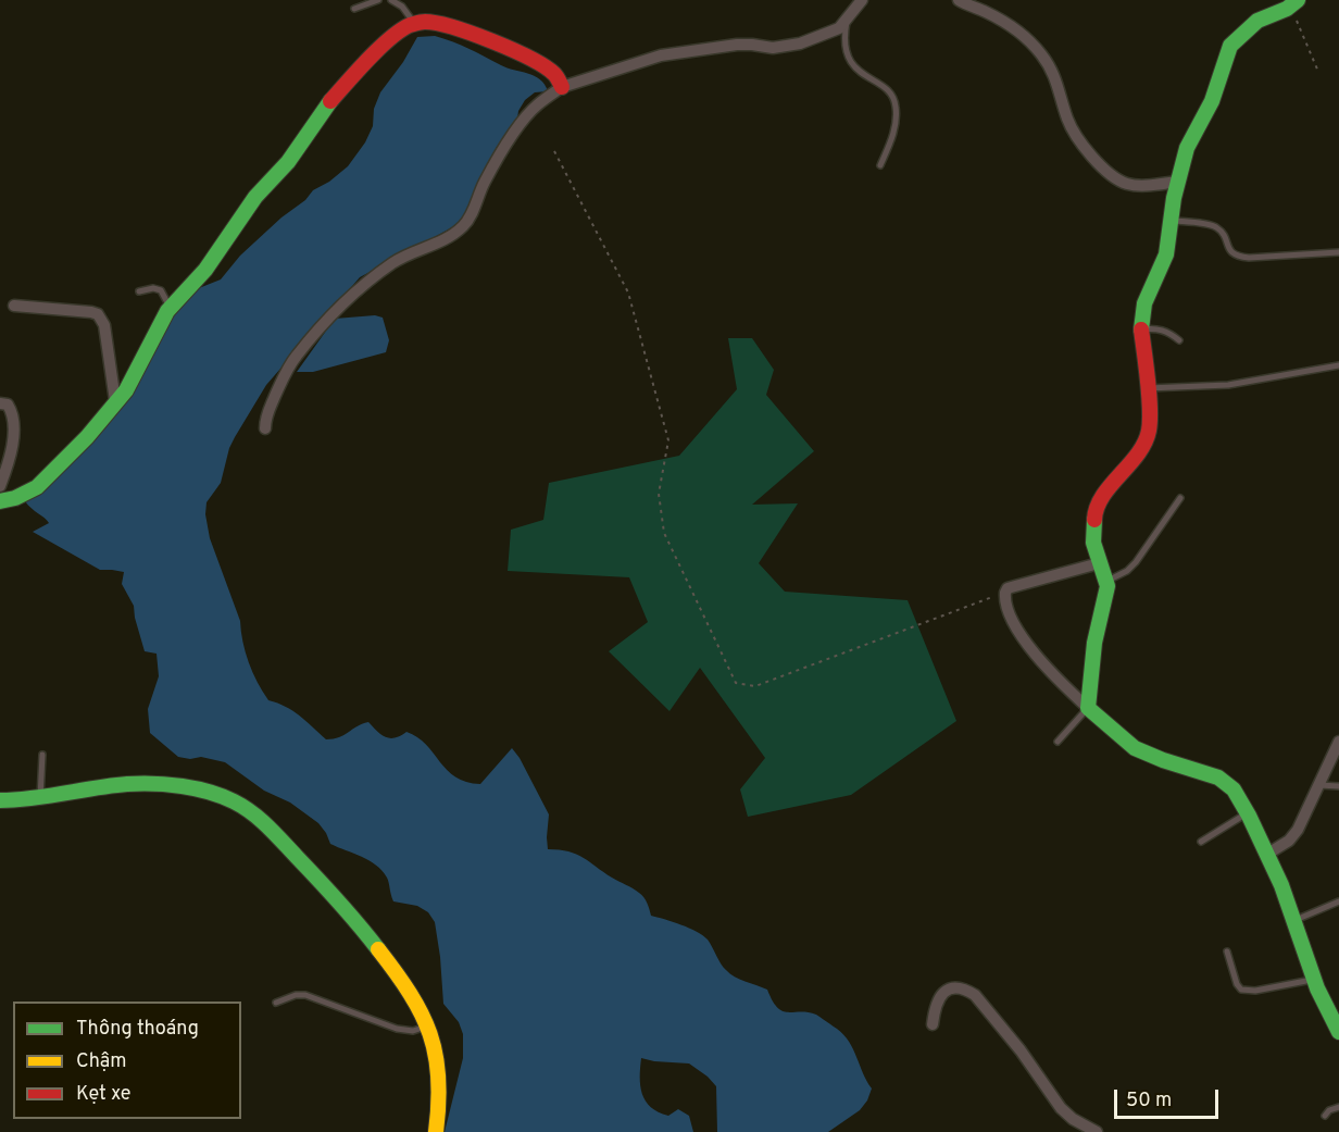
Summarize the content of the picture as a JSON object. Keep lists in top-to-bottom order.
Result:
{
  "legend": ["Thông thoáng", "Chậm", "Kẹt xe"],
  "scale_bar": "50 m"
}
